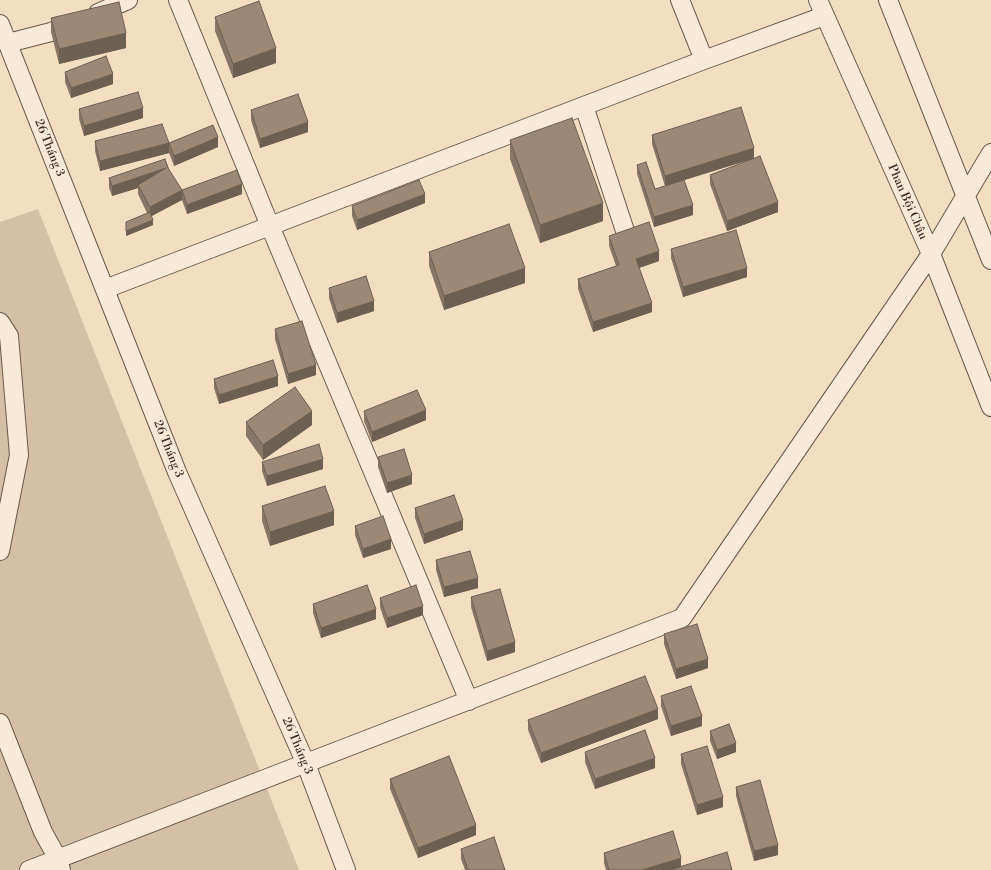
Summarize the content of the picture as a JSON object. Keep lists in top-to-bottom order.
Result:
{
  "streets": {
    "street": ["26 Tháng 3", "Phan Bội Châu"]
  }
}
